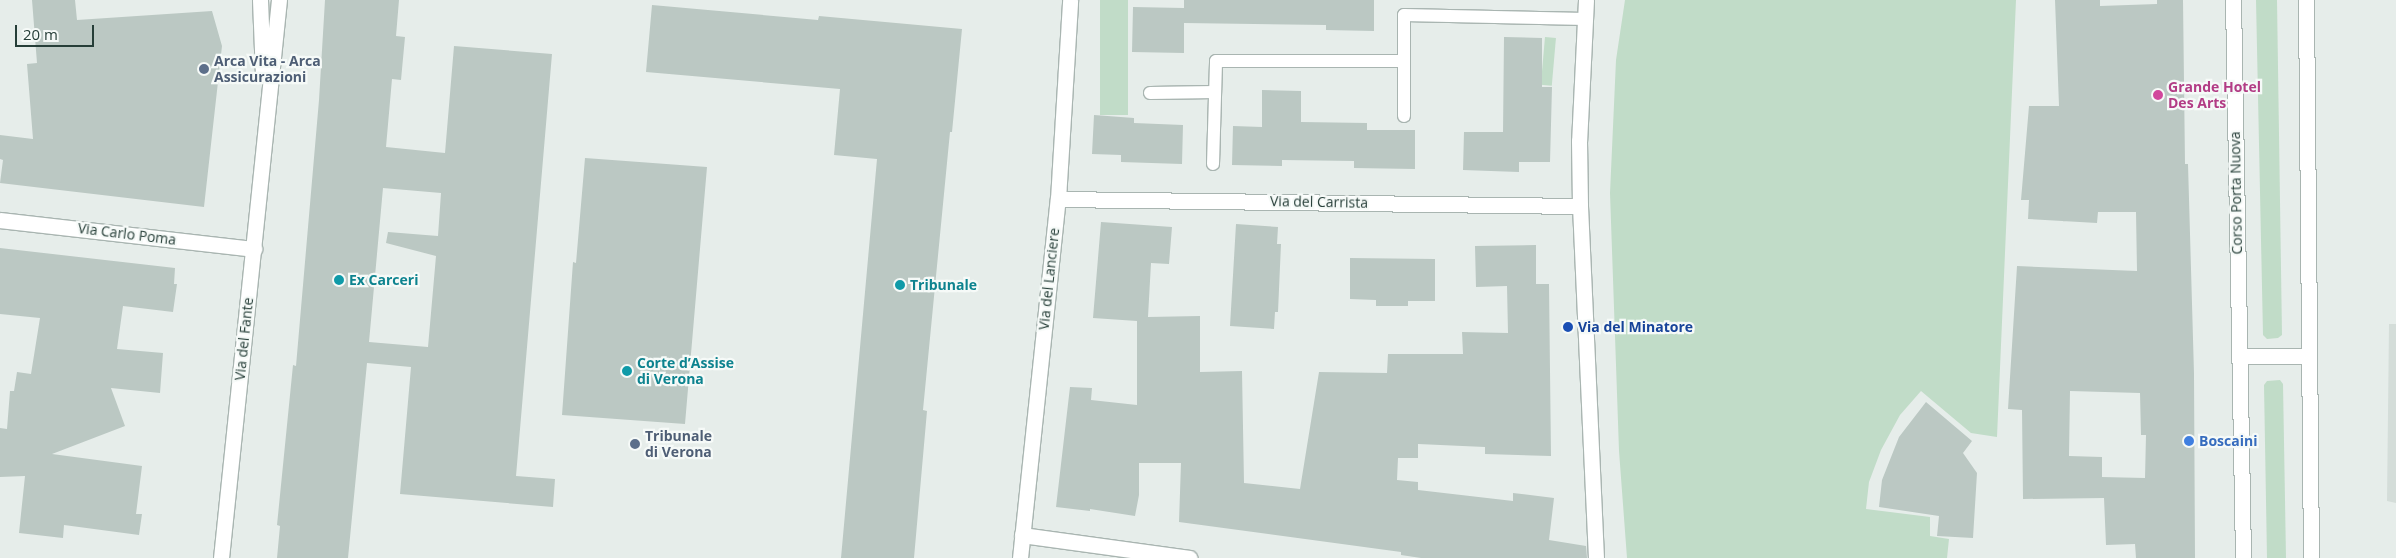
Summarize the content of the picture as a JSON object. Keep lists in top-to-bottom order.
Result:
{
  "streets": {
    "street": [
      "Corso Porta Nuova",
      "Via del Carrista",
      "Via Carlo Poma",
      "Via del Lanciere",
      "Via del Fante"
    ]
  },
  "crossings": [
    ["Via del Carrista", "Via del Lanciere"],
    ["Via Carlo Poma", "Via del Fante"]
  ],
  "places": [
    "Arca Vita - Arca Assicurazioni",
    "Grande Hotel Des Arts",
    "Ex Carceri",
    "Tribunale",
    "Via del Minatore",
    "Corte d’Assise di Verona",
    "Boscaini",
    "Tribunale di Verona"
  ],
  "scale_bar": "20 m"
}
